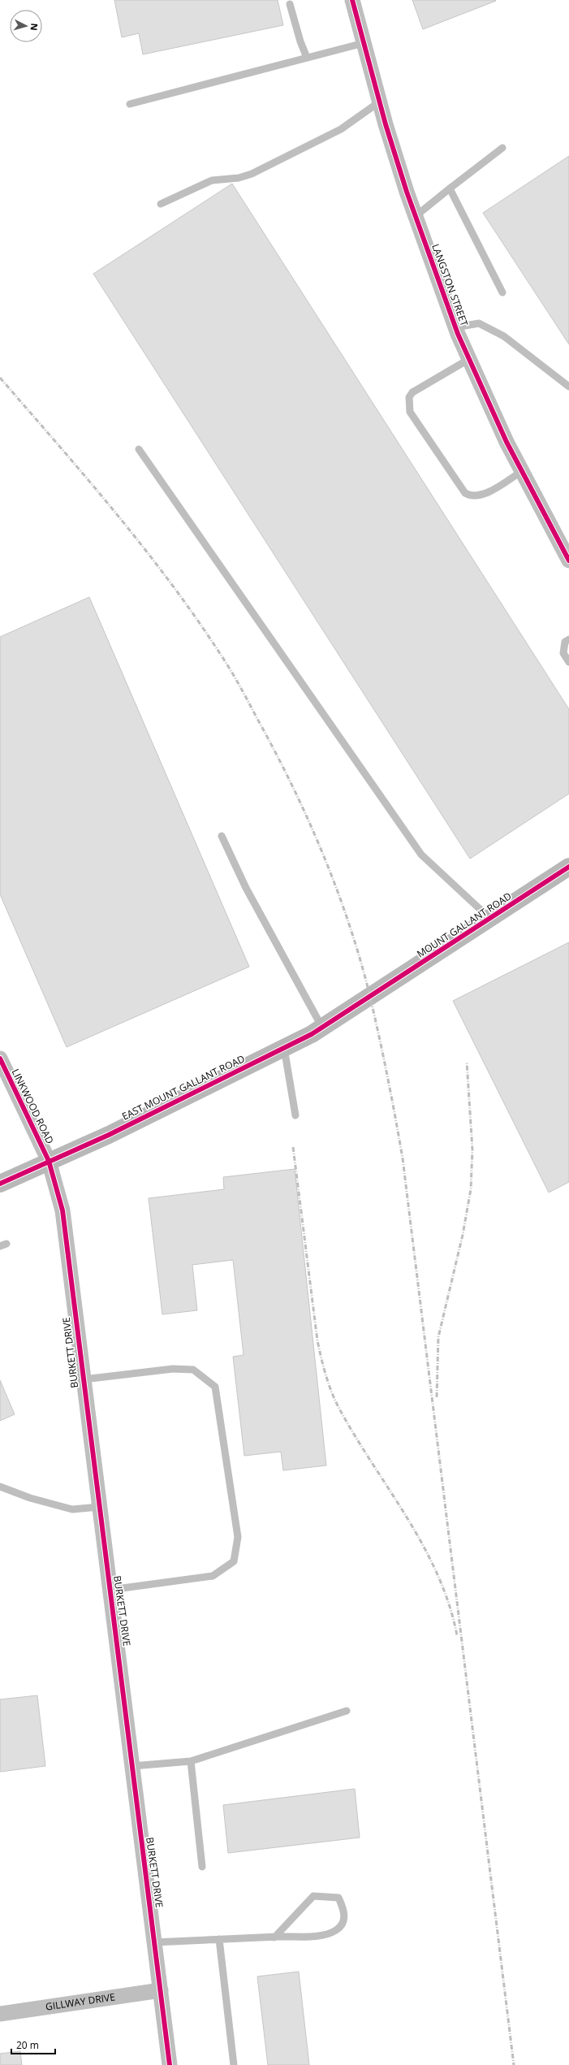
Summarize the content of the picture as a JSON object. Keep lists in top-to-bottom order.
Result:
{
  "streets": {
    "street": [
      "LANGSTON STREET",
      "MOUNT GALLANT ROAD",
      "EAST MOUNT GALLANT ROAD",
      "LINKWOOD ROAD",
      "BURKETT DRIVE",
      "GILLWAY DRIVE"
    ]
  },
  "crossings": [
    ["MOUNT GALLANT ROAD", "EAST MOUNT GALLANT ROAD"],
    ["EAST MOUNT GALLANT ROAD", "LINKWOOD ROAD"],
    ["EAST MOUNT GALLANT ROAD", "BURKETT DRIVE"],
    ["LINKWOOD ROAD", "BURKETT DRIVE"],
    ["BURKETT DRIVE", "GILLWAY DRIVE"]
  ],
  "scale_bar": "20 m",
  "north": "right"
}
